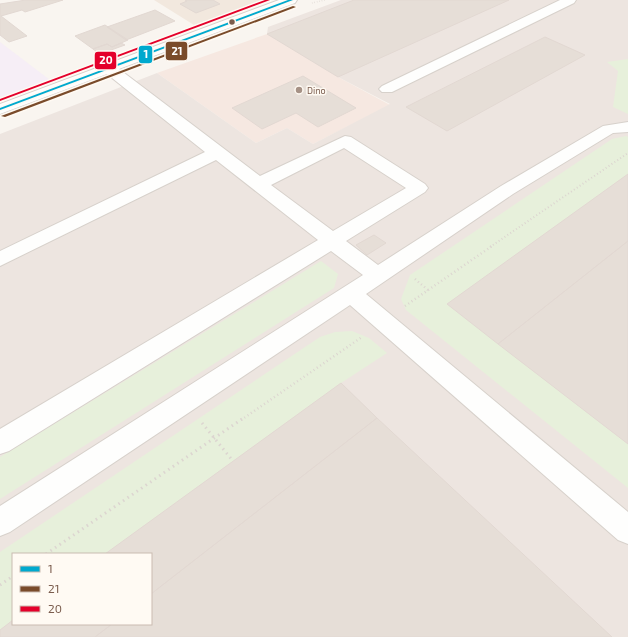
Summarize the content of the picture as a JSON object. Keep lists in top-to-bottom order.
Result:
{
  "places": ["Dino"],
  "lines": ["transit line 1", "transit line 20", "transit line 21"],
  "legend": ["1", "21", "20"]
}
